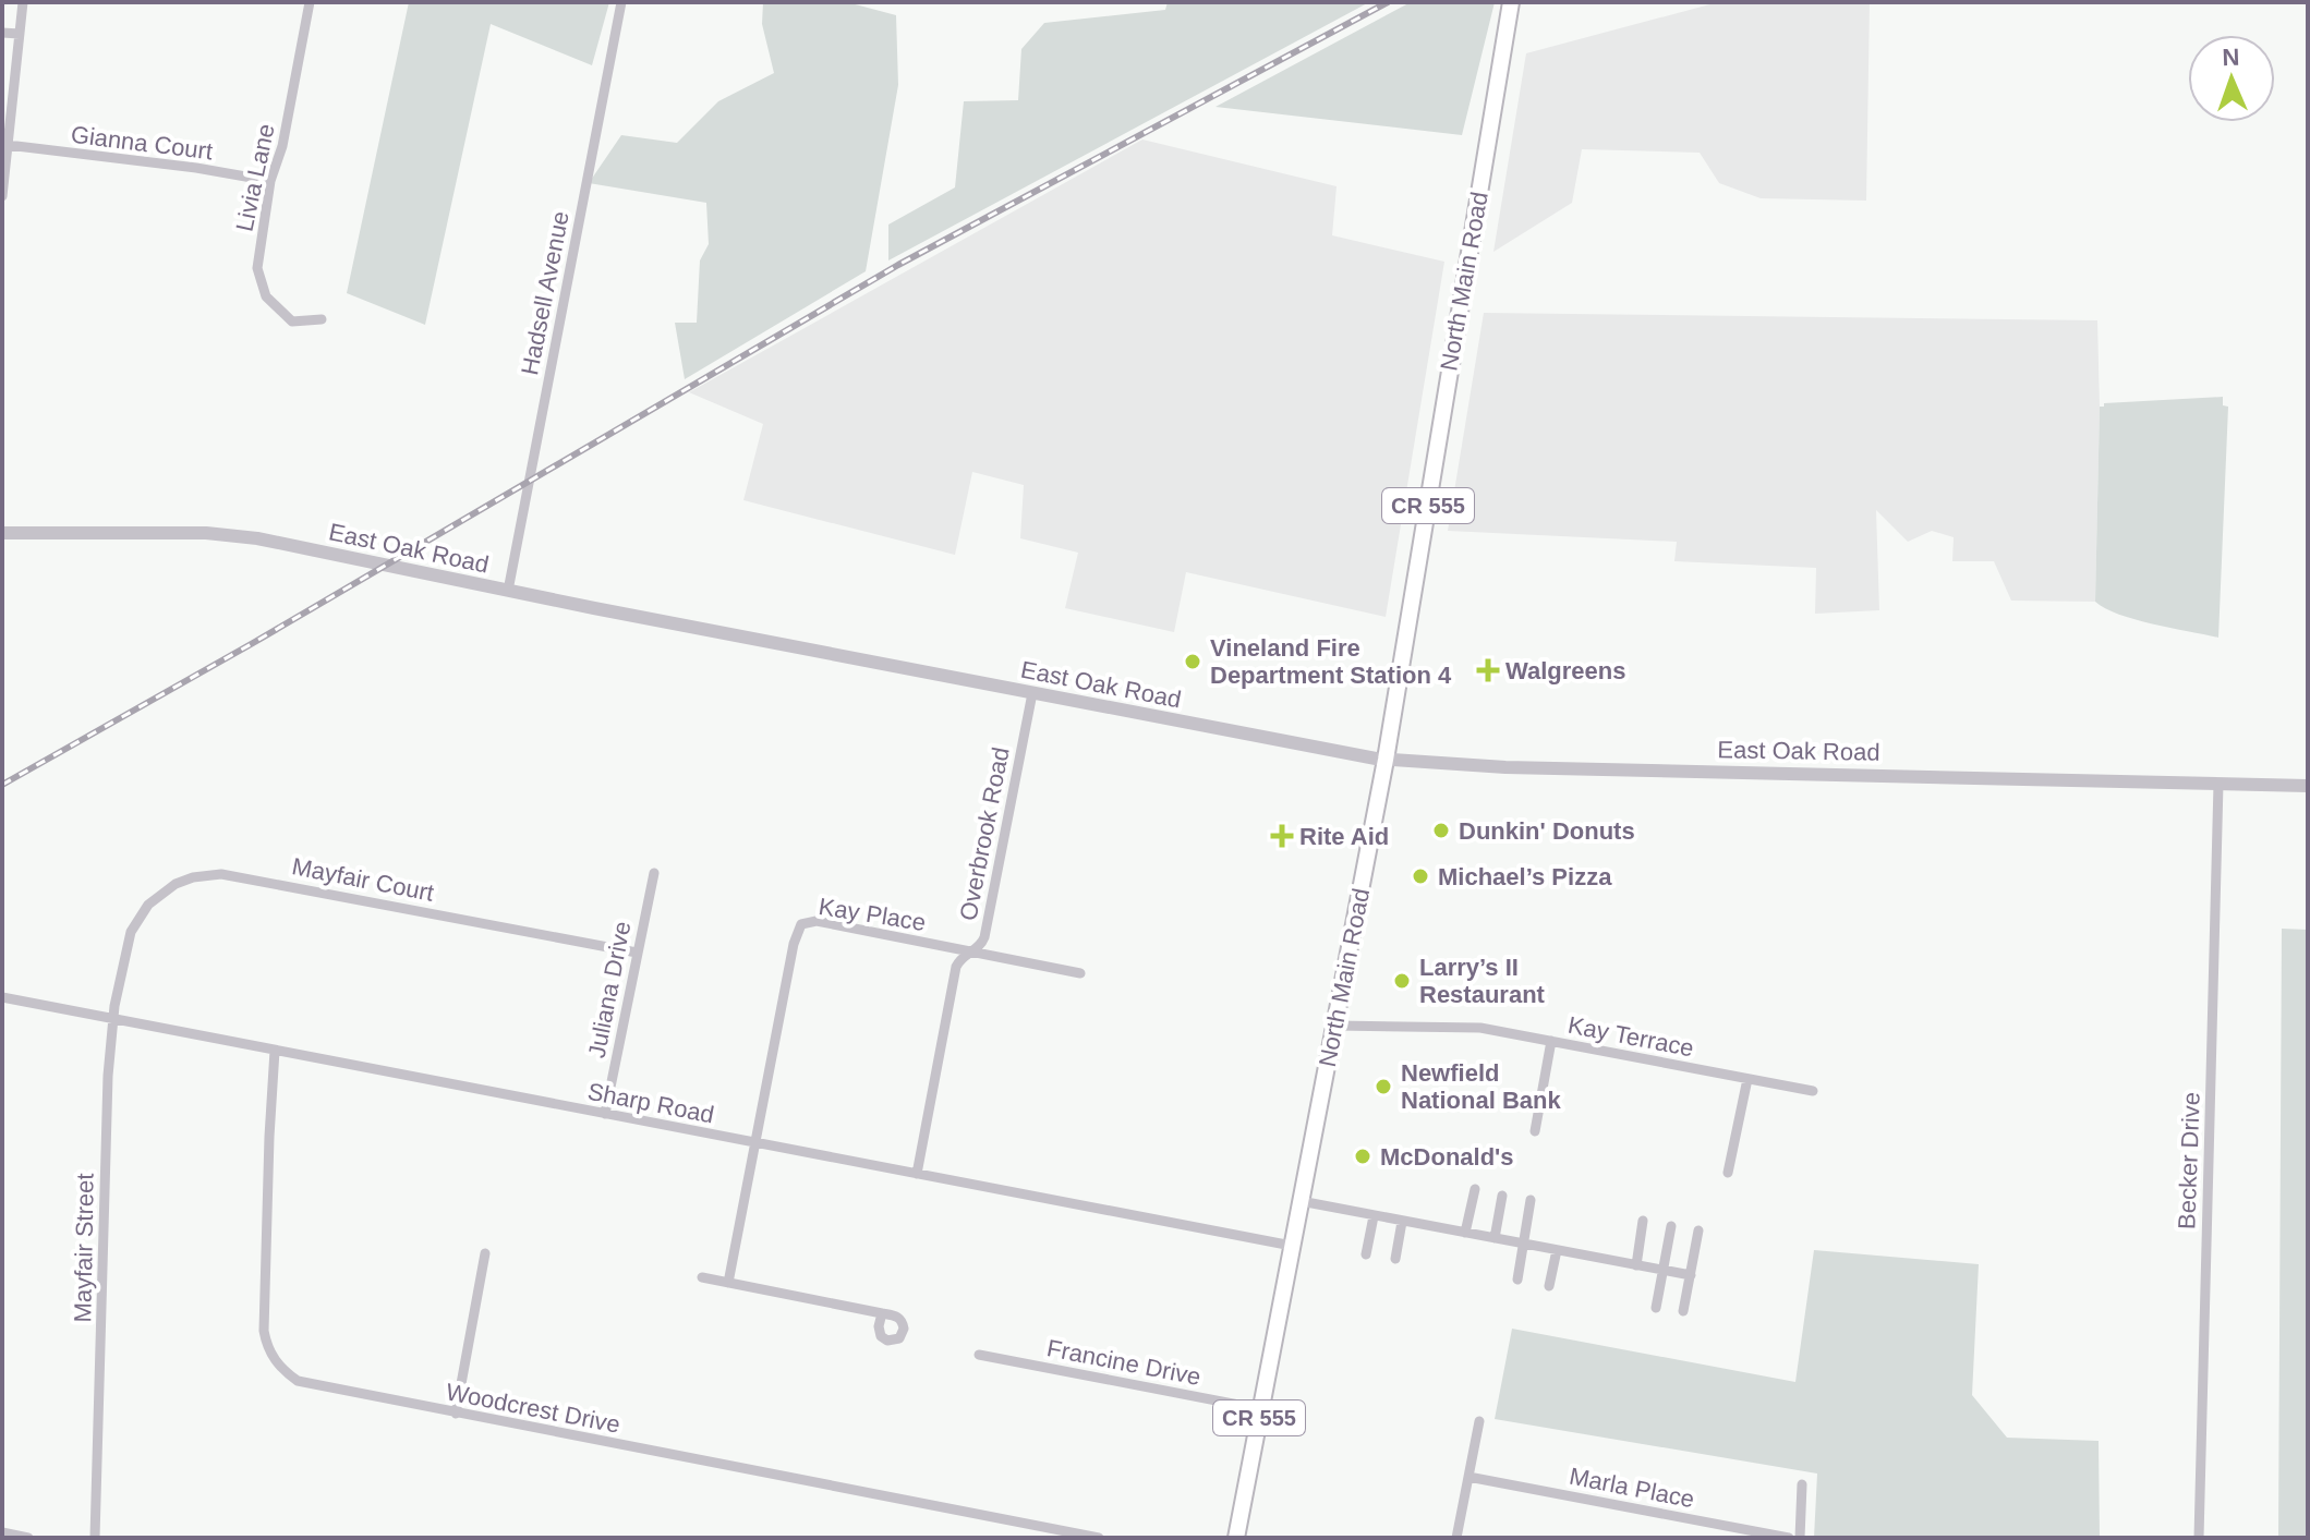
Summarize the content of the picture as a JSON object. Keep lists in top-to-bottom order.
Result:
{
  "streets": {
    "main road": ["North Main Road", "CR 555"],
    "street": [
      "Gianna Court",
      "Livia Lane",
      "Hadsell Avenue",
      "East Oak Road",
      "Overbrook Road",
      "Mayfair Court",
      "Kay Place",
      "Juliana Drive",
      "Kay Terrace",
      "Sharp Road",
      "Becker Drive",
      "Mayfair Street",
      "Francine Drive",
      "Woodcrest Drive",
      "Marla Place"
    ]
  },
  "crossings": [
    ["Gianna Court", "Livia Lane"],
    ["North Main Road", "East Oak Road"],
    ["North Main Road", "Kay Terrace"],
    ["North Main Road", "Sharp Road"],
    ["North Main Road", "Francine Drive"],
    ["Hadsell Avenue", "East Oak Road"],
    ["East Oak Road", "Overbrook Road"],
    ["East Oak Road", "Becker Drive"],
    ["Overbrook Road", "Kay Place"],
    ["Overbrook Road", "Sharp Road"],
    ["Mayfair Court", "Juliana Drive"],
    ["Mayfair Court", "Mayfair Street"],
    ["Kay Place", "Sharp Road"],
    ["Juliana Drive", "Sharp Road"],
    ["Sharp Road", "Mayfair Street"],
    ["Sharp Road", "Woodcrest Drive"]
  ],
  "places": {
    "other": [
      "Vineland Fire Department Station 4",
      "Dunkin' Donuts",
      "Michael’s Pizza",
      "Larry’s II Restaurant",
      "Newfield National Bank",
      "McDonald's"
    ],
    "health": ["Walgreens", "Rite Aid"]
  },
  "north": "top"
}
